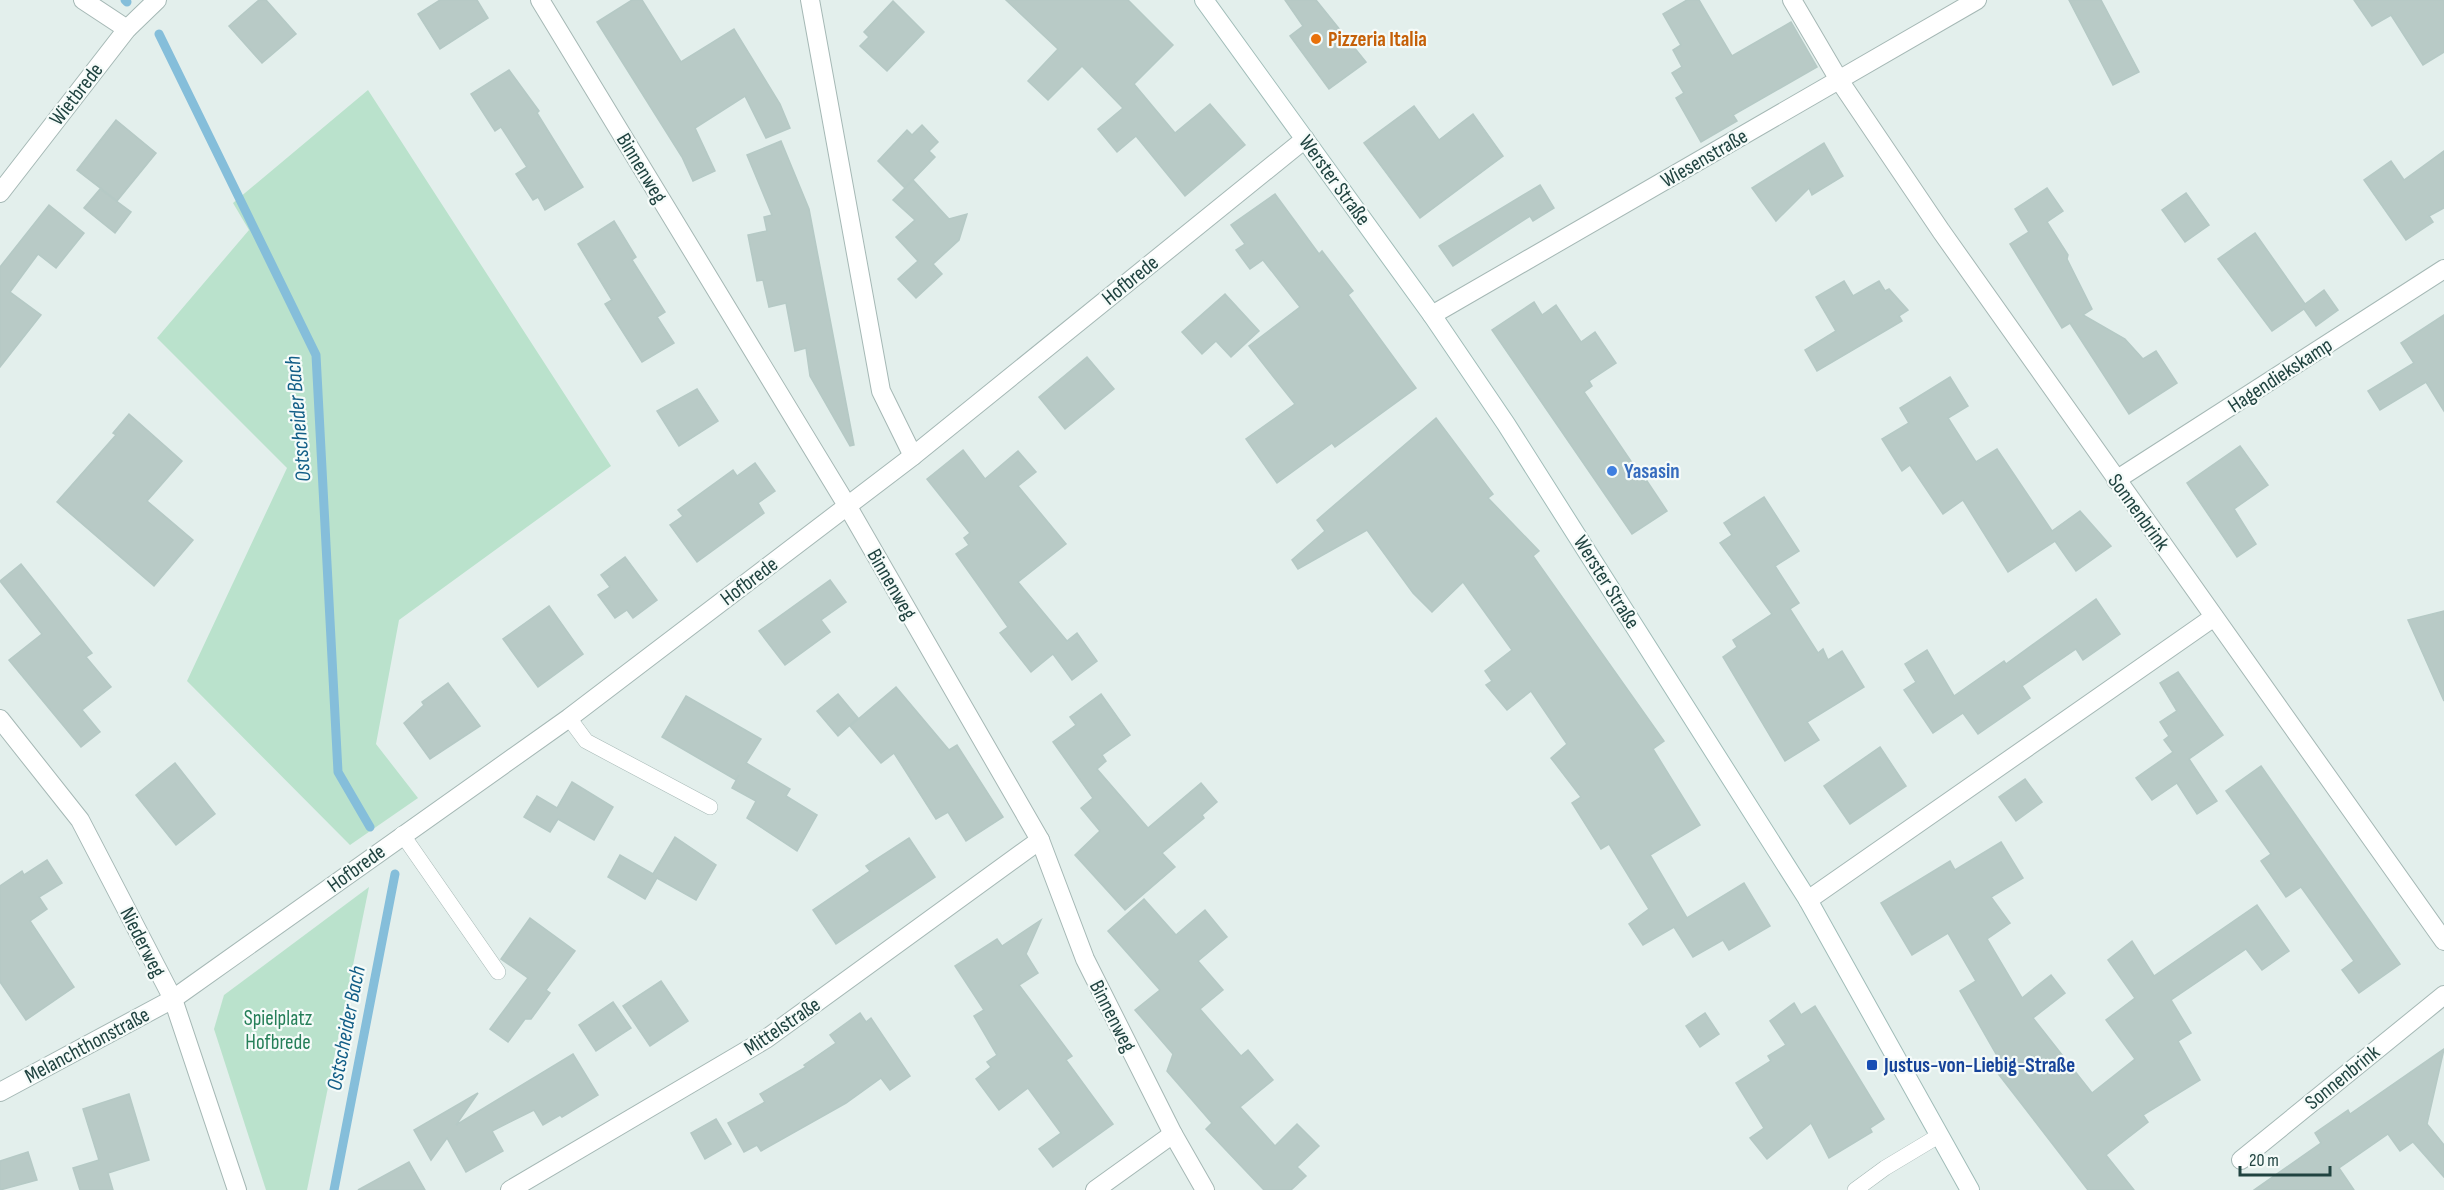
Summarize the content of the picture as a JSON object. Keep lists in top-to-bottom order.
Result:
{
  "streets": {
    "street": [
      "Wietbrede",
      "Wiesenstraße",
      "Binnenweg",
      "Werster Straße",
      "Hofbrede",
      "Hagendiekskamp",
      "Sonnenbrink",
      "Niederweg",
      "Mittelstraße",
      "Melanchthonstraße"
    ]
  },
  "crossings": [
    ["Wiesenstraße", "Werster Straße"],
    ["Wiesenstraße", "Sonnenbrink"],
    ["Binnenweg", "Hofbrede"],
    ["Binnenweg", "Mittelstraße"],
    ["Werster Straße", "Hofbrede"],
    ["Hofbrede", "Niederweg"],
    ["Hofbrede", "Melanchthonstraße"],
    ["Hagendiekskamp", "Sonnenbrink"],
    ["Niederweg", "Melanchthonstraße"]
  ],
  "water": ["Ostscheider Bach"],
  "parks": ["Spielplatz Hofbrede"],
  "places": {
    "other": ["Pizzeria Italia", "Yasasin"],
    "transit": ["Justus-von-Liebig-Straße"]
  },
  "scale_bar": "20 m"
}
